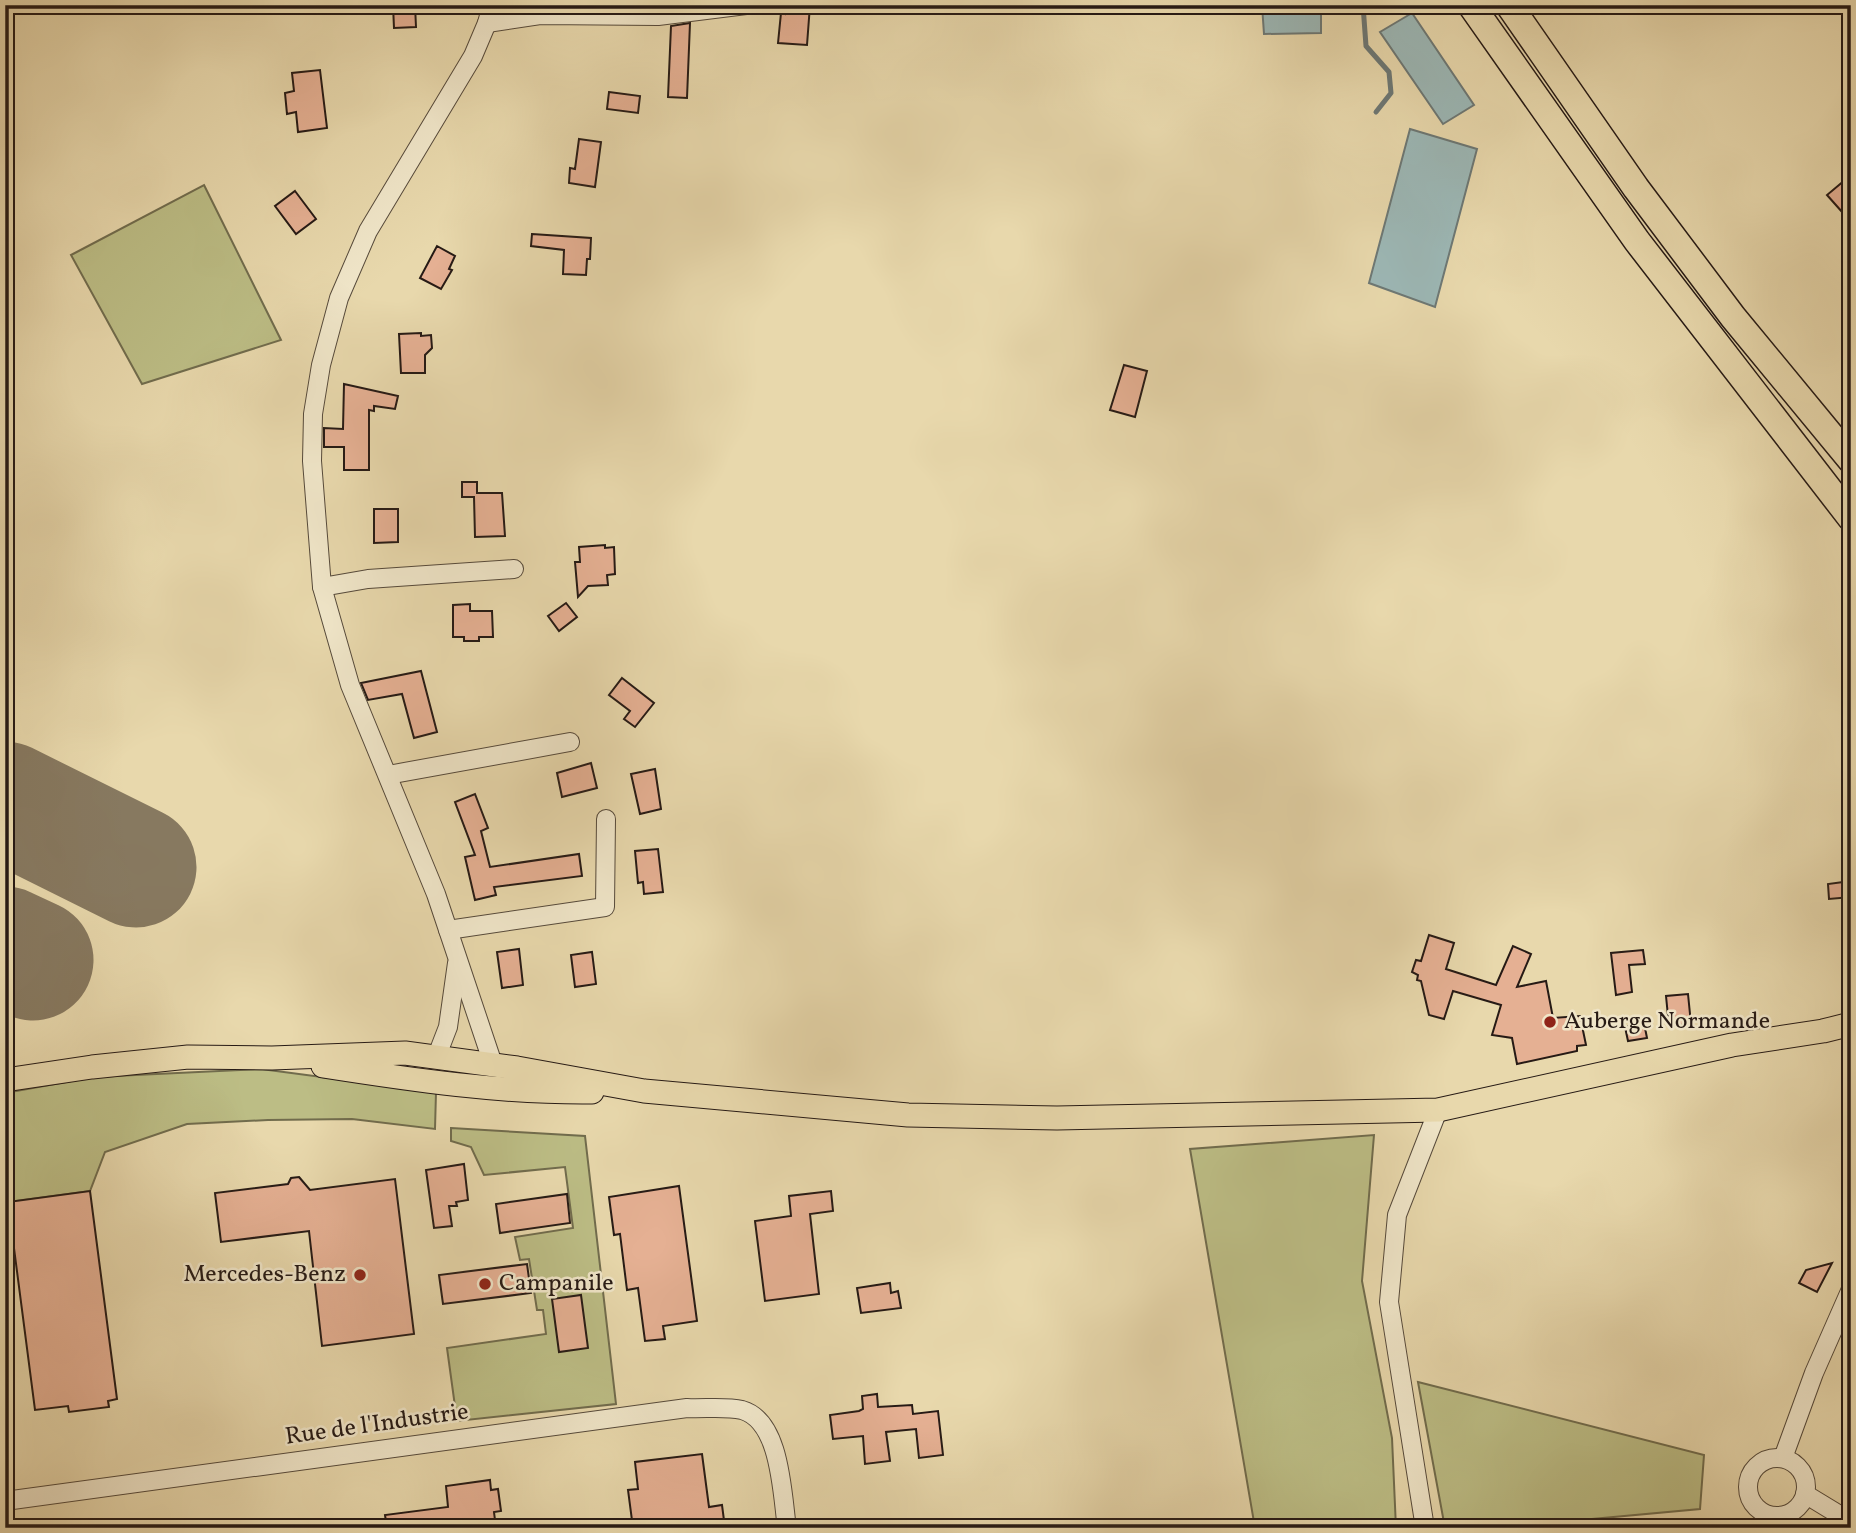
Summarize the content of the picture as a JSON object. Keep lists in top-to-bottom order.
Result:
{
  "streets": {
    "street": ["Rue de l'Industrie"]
  },
  "places": ["Auberge Normande", "Mercedes-Benz", "Campanile"]
}
